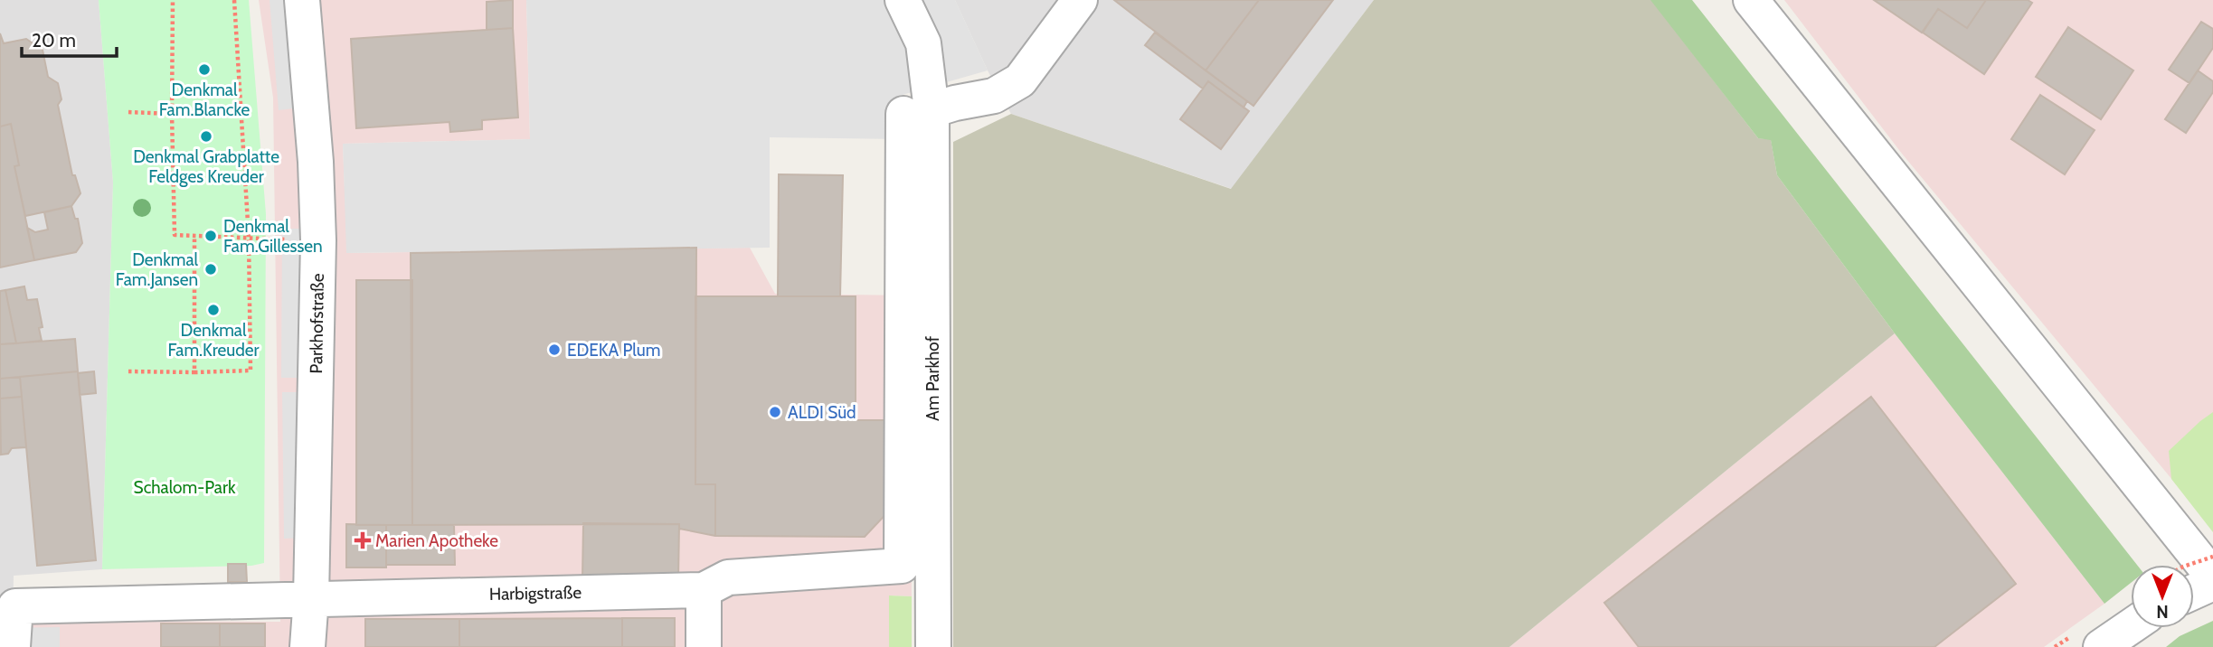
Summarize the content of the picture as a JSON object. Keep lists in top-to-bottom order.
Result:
{
  "streets": {
    "street": ["Parkhofstraße", "Am Parkhof", "Harbigstraße"]
  },
  "crossings": [
    ["Parkhofstraße", "Harbigstraße"]
  ],
  "parks": ["Schalom-Park"],
  "places": {
    "other": [
      "Denkmal Fam.Blancke",
      "Denkmal Grabplatte Feldges Kreuder",
      "Denkmal Fam.Gillessen",
      "Denkmal Fam.Jansen",
      "Denkmal Fam.Kreuder",
      "EDEKA Plum",
      "ALDI Süd"
    ],
    "health": ["Marien Apotheke"]
  },
  "scale_bar": "20 m",
  "north": "bottom"
}
